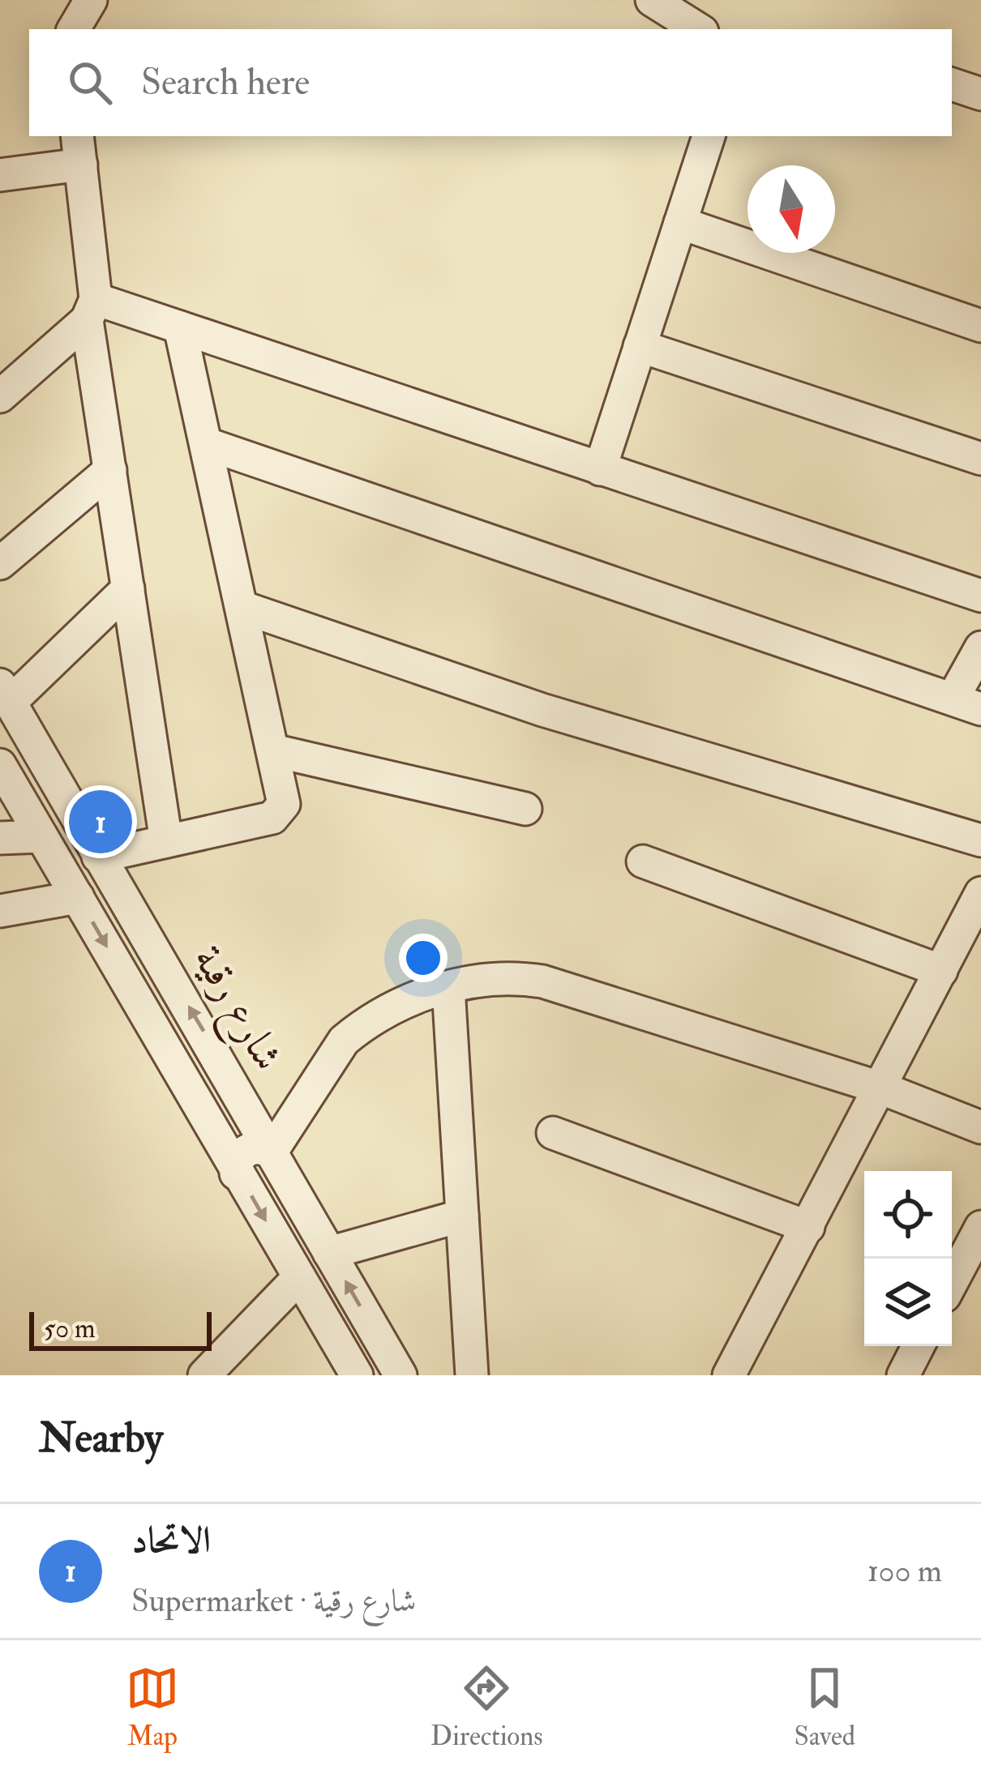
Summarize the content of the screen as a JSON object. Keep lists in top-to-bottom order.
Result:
{
  "streets": {
    "street": ["شارع رقية"]
  },
  "scale_bar": "50 m",
  "north": "bottom",
  "page": {
    "search": "Search here",
    "pins": "1",
    "scale": "50 m",
    "heading": "Nearby",
    "list": [
      {
        "mark": "1",
        "name": "الاتحاد",
        "note": "Supermarket · شارع رقية",
        "value": "100 m"
      }
    ],
    "nav": ["Map", "Directions", "Saved"]
  }
}
